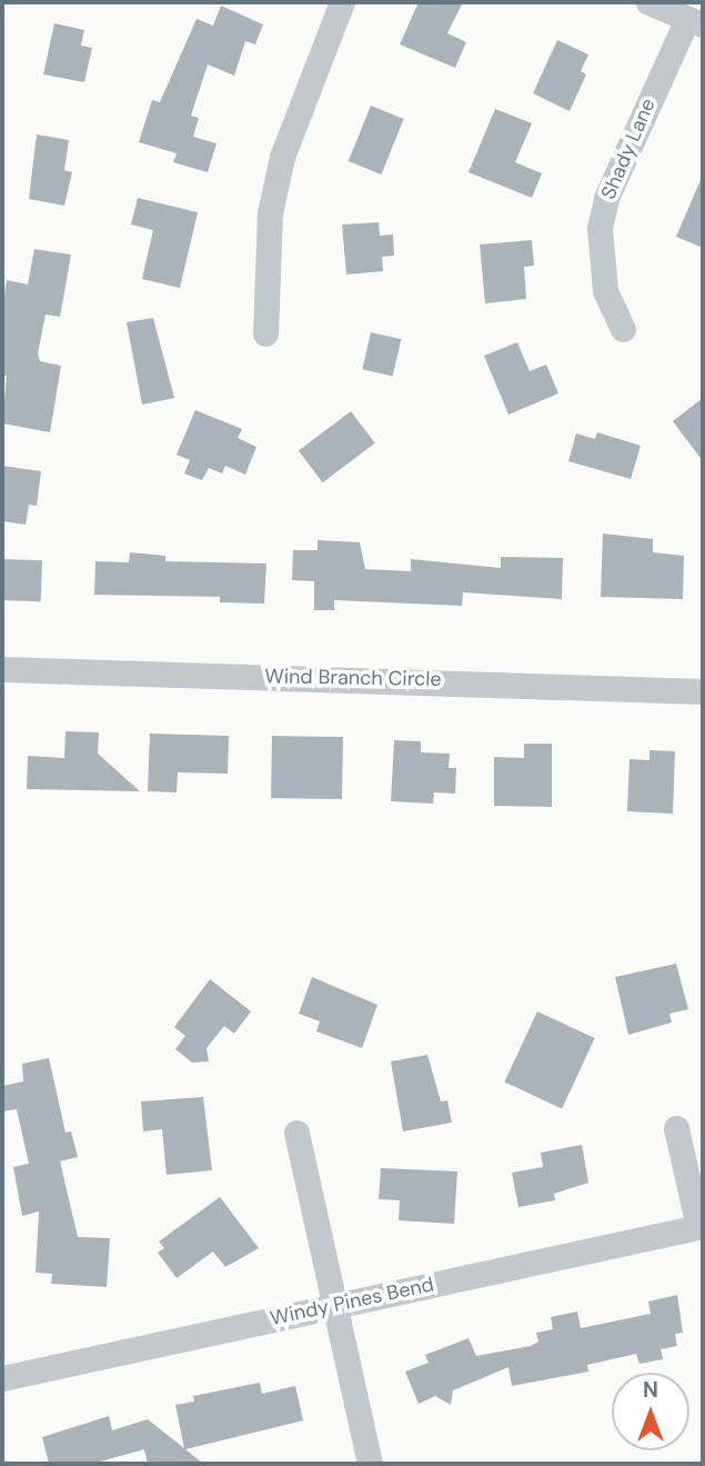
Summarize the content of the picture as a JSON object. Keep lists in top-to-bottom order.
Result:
{
  "streets": {
    "street": ["Shady Lane", "Wind Branch Circle", "Windy Pines Bend"]
  },
  "north": "top"
}
